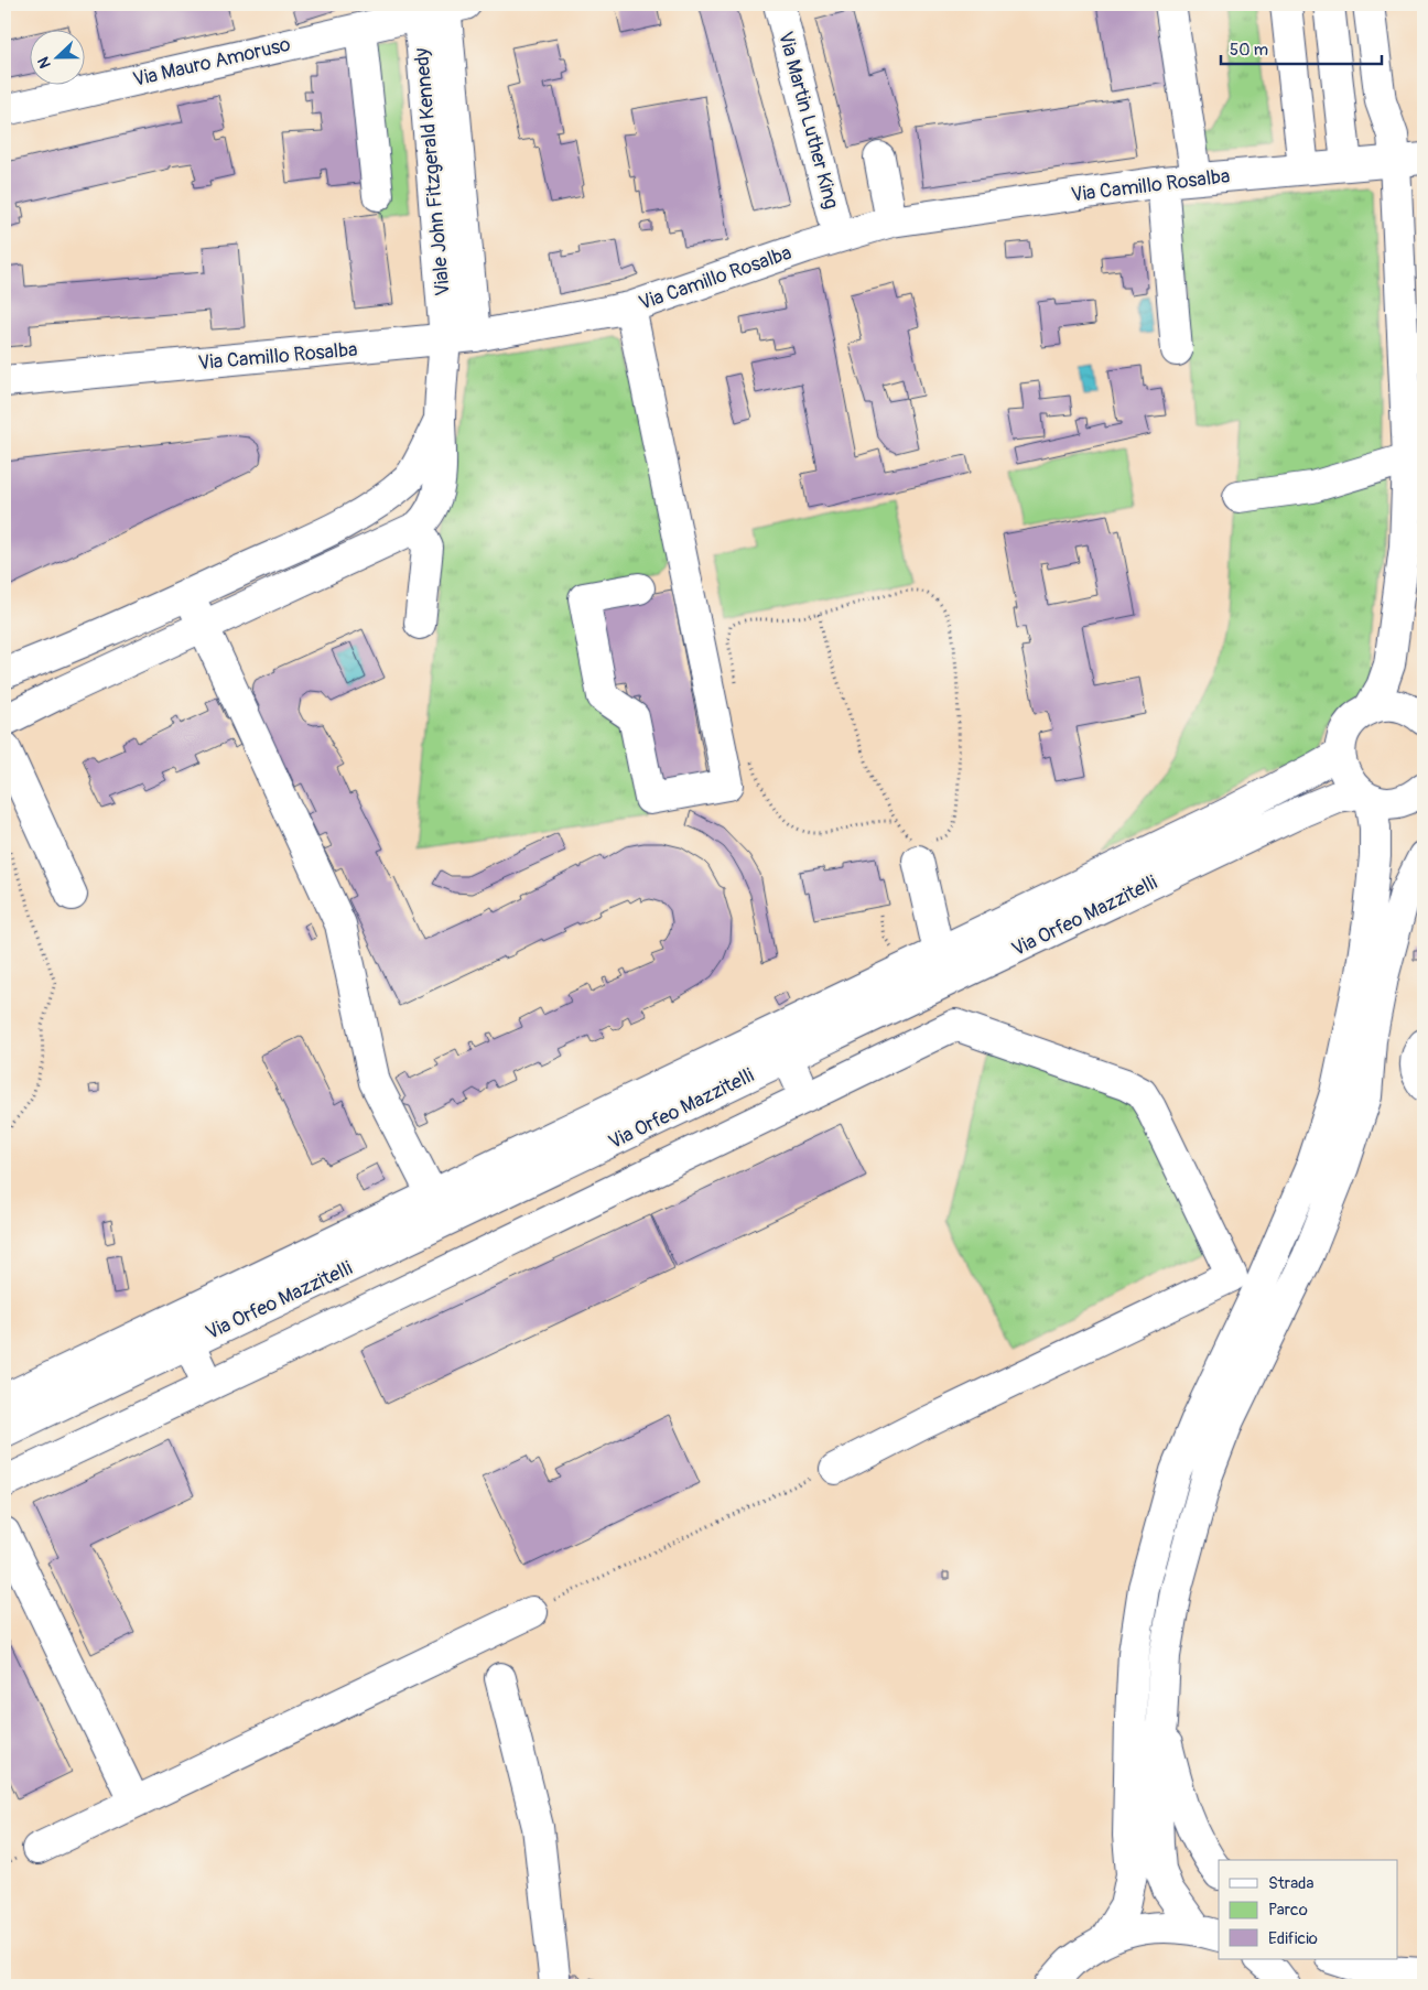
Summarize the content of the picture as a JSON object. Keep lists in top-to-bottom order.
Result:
{
  "streets": {
    "main road": [
      "Via Mauro Amoruso",
      "Via Martin Luther King",
      "Viale John Fitzgerald Kennedy",
      "Via Camillo Rosalba",
      "Via Orfeo Mazzitelli"
    ]
  },
  "crossings": [
    ["Via Mauro Amoruso", "Viale John Fitzgerald Kennedy"],
    ["Via Martin Luther King", "Via Camillo Rosalba"],
    ["Viale John Fitzgerald Kennedy", "Via Camillo Rosalba"]
  ],
  "legend": ["Strada", "Parco", "Edificio"],
  "scale_bar": "50 m",
  "north": "left"
}
